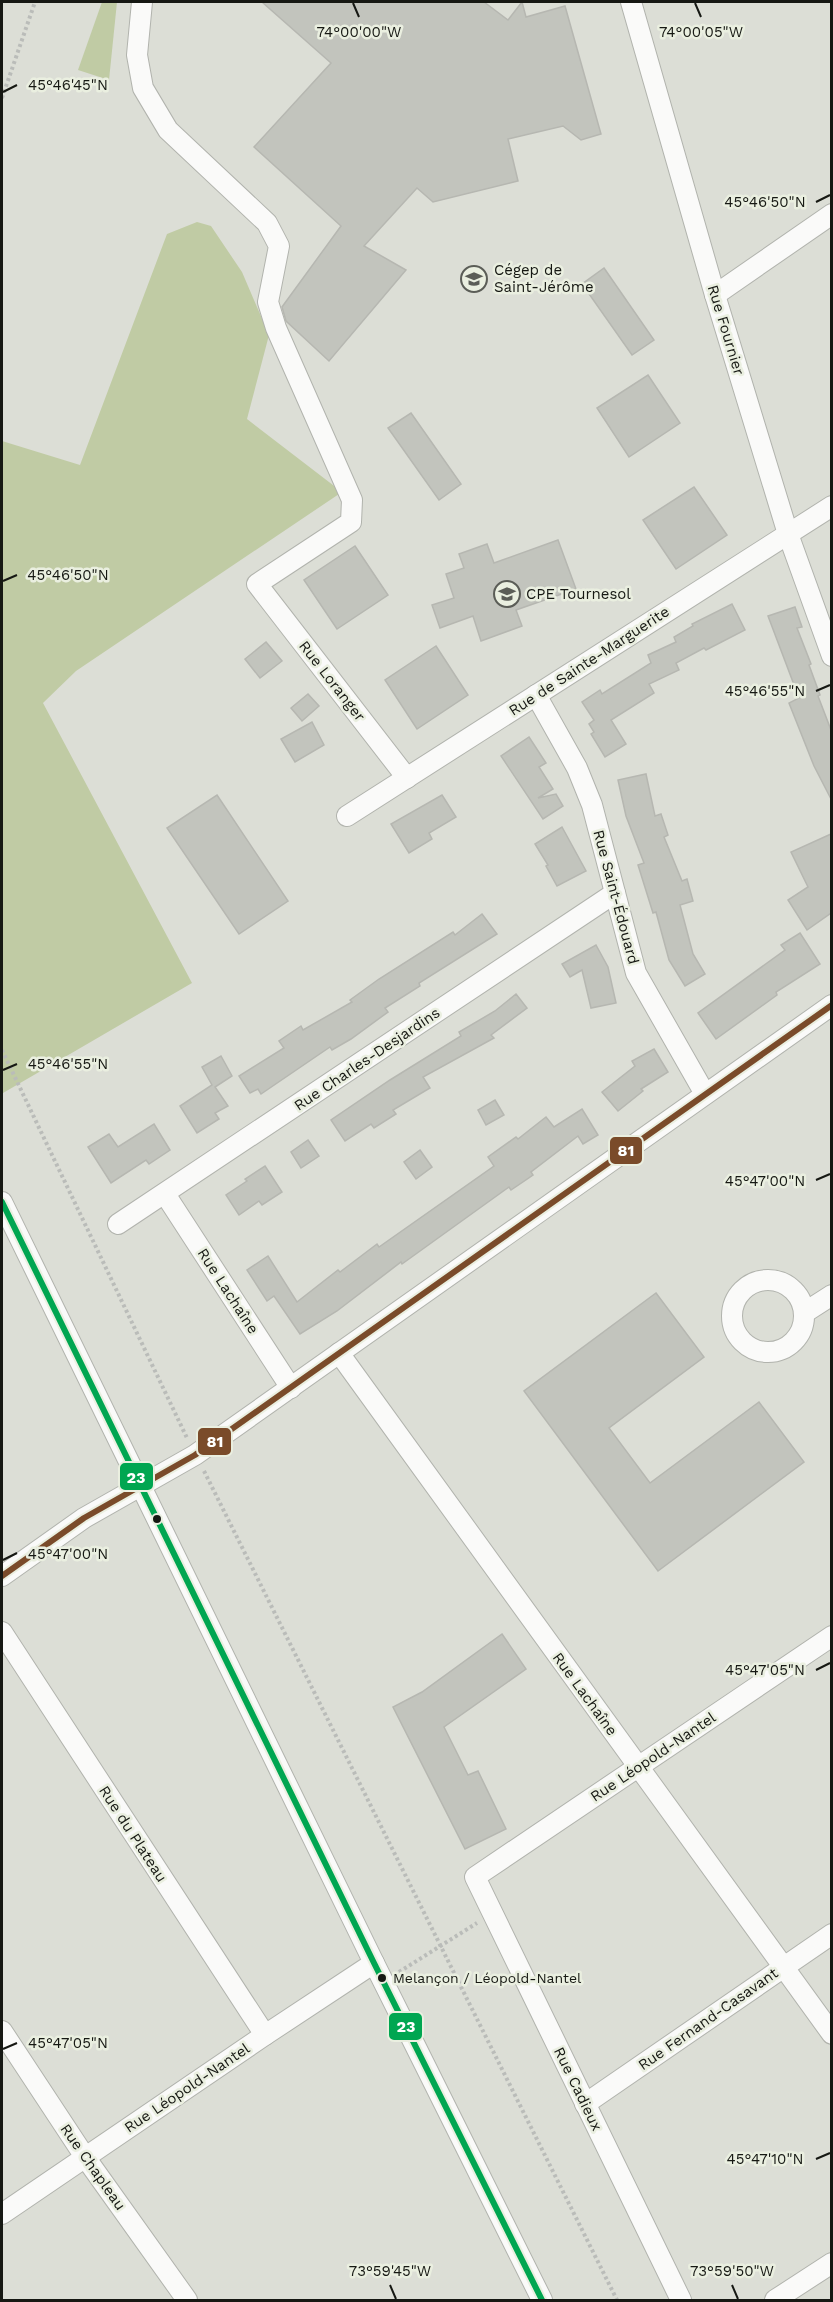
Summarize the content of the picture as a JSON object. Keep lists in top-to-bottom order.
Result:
{
  "streets": {
    "street": [
      "Rue Fournier",
      "Rue de Sainte-Marguerite",
      "Rue Loranger",
      "Rue Saint-Édouard",
      "Rue Charles-Desjardins",
      "Rue Lachaîne",
      "Rue Léopold-Nantel",
      "Rue du Plateau",
      "Rue Fernand-Casavant",
      "Rue Cadieux",
      "Rue Chapleau"
    ]
  },
  "crossings": [
    ["Rue Fournier", "Rue de Sainte-Marguerite"],
    ["Rue de Sainte-Marguerite", "Rue Loranger"],
    ["Rue de Sainte-Marguerite", "Rue Saint-Édouard"],
    ["Rue Saint-Édouard", "Rue Charles-Desjardins"],
    ["Rue Charles-Desjardins", "Rue Lachaîne"],
    ["Rue Lachaîne", "Rue Léopold-Nantel"],
    ["Rue Lachaîne", "Rue Fernand-Casavant"],
    ["Rue Léopold-Nantel", "Rue du Plateau"],
    ["Rue Léopold-Nantel", "Rue Cadieux"],
    ["Rue Léopold-Nantel", "Rue Chapleau"],
    ["Rue Fernand-Casavant", "Rue Cadieux"]
  ],
  "places": {
    "school or university": ["Cégep de Saint-Jérôme", "CPE Tournesol"],
    "other": ["Melançon / Léopold-Nantel"]
  },
  "lines": ["transit line 81", "transit line 23"],
  "coordinates": [
    "74°00'00\"W",
    "74°00'05\"W",
    "45°46'45\"N",
    "45°46'50\"N",
    "45°46'55\"N",
    "45°47'00\"N",
    "45°47'05\"N",
    "45°47'10\"N",
    "73°59'45\"W",
    "73°59'50\"W"
  ]
}
